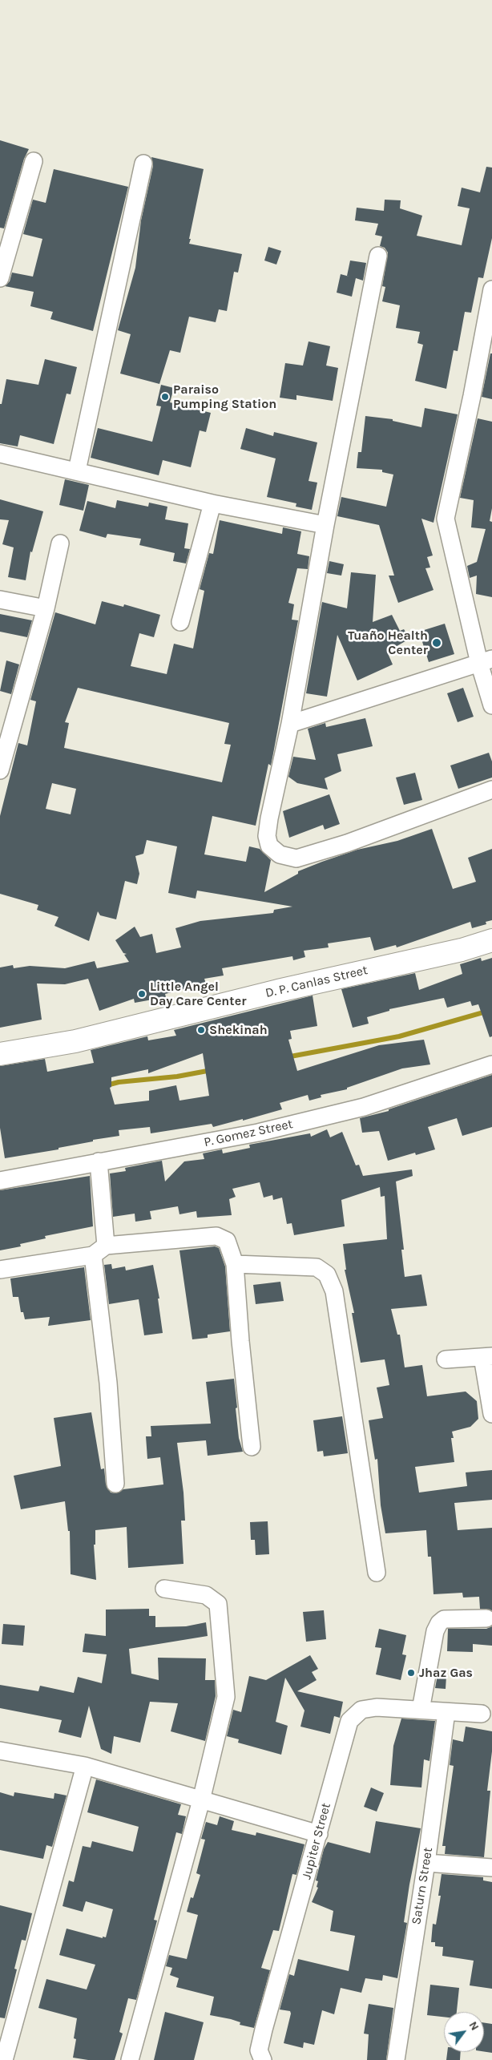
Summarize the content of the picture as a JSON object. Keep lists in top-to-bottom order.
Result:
{
  "streets": {
    "main road": ["D. P. Canlas Street"],
    "street": ["P. Gomez Street", "Jupiter Street", "Saturn Street"]
  },
  "crossings": [
    ["Jupiter Street", "Saturn Street"]
  ],
  "places": [
    "Paraiso Pumping Station",
    "Tuaño Health Center",
    "Little Angel Day Care Center",
    "Shekinah",
    "Jhaz Gas"
  ],
  "north": "top right"
}
